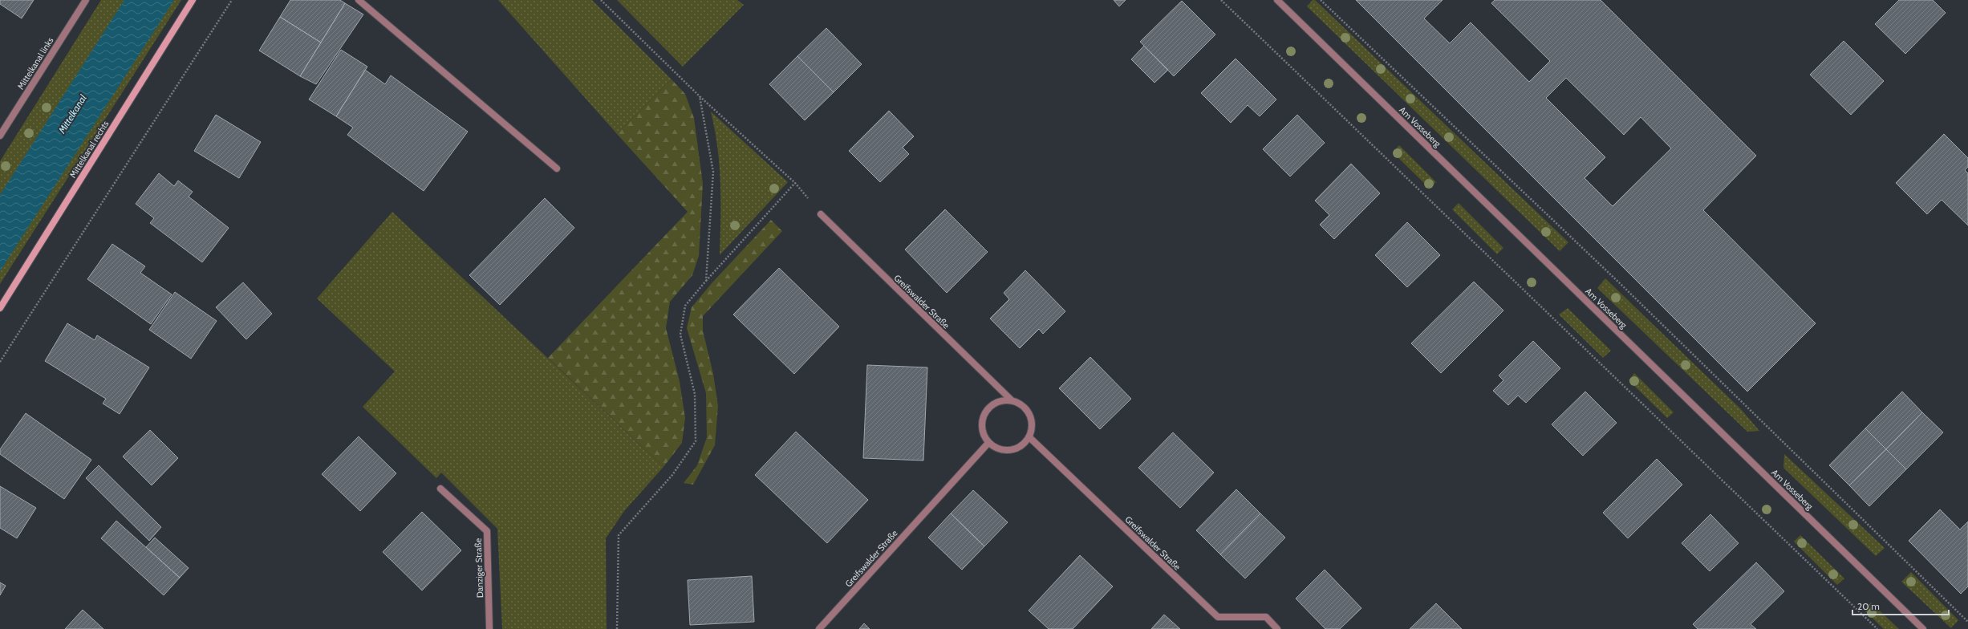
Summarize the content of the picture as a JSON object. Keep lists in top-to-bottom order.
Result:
{
  "streets": {
    "main road": ["Mittelkanal rechts"],
    "street": [
      "Mittelkanal links",
      "Am Vosseberg",
      "Greifswalder Straße",
      "Danziger Straße"
    ]
  },
  "water": ["Mittelkanal"],
  "scale_bar": "20 m"
}
